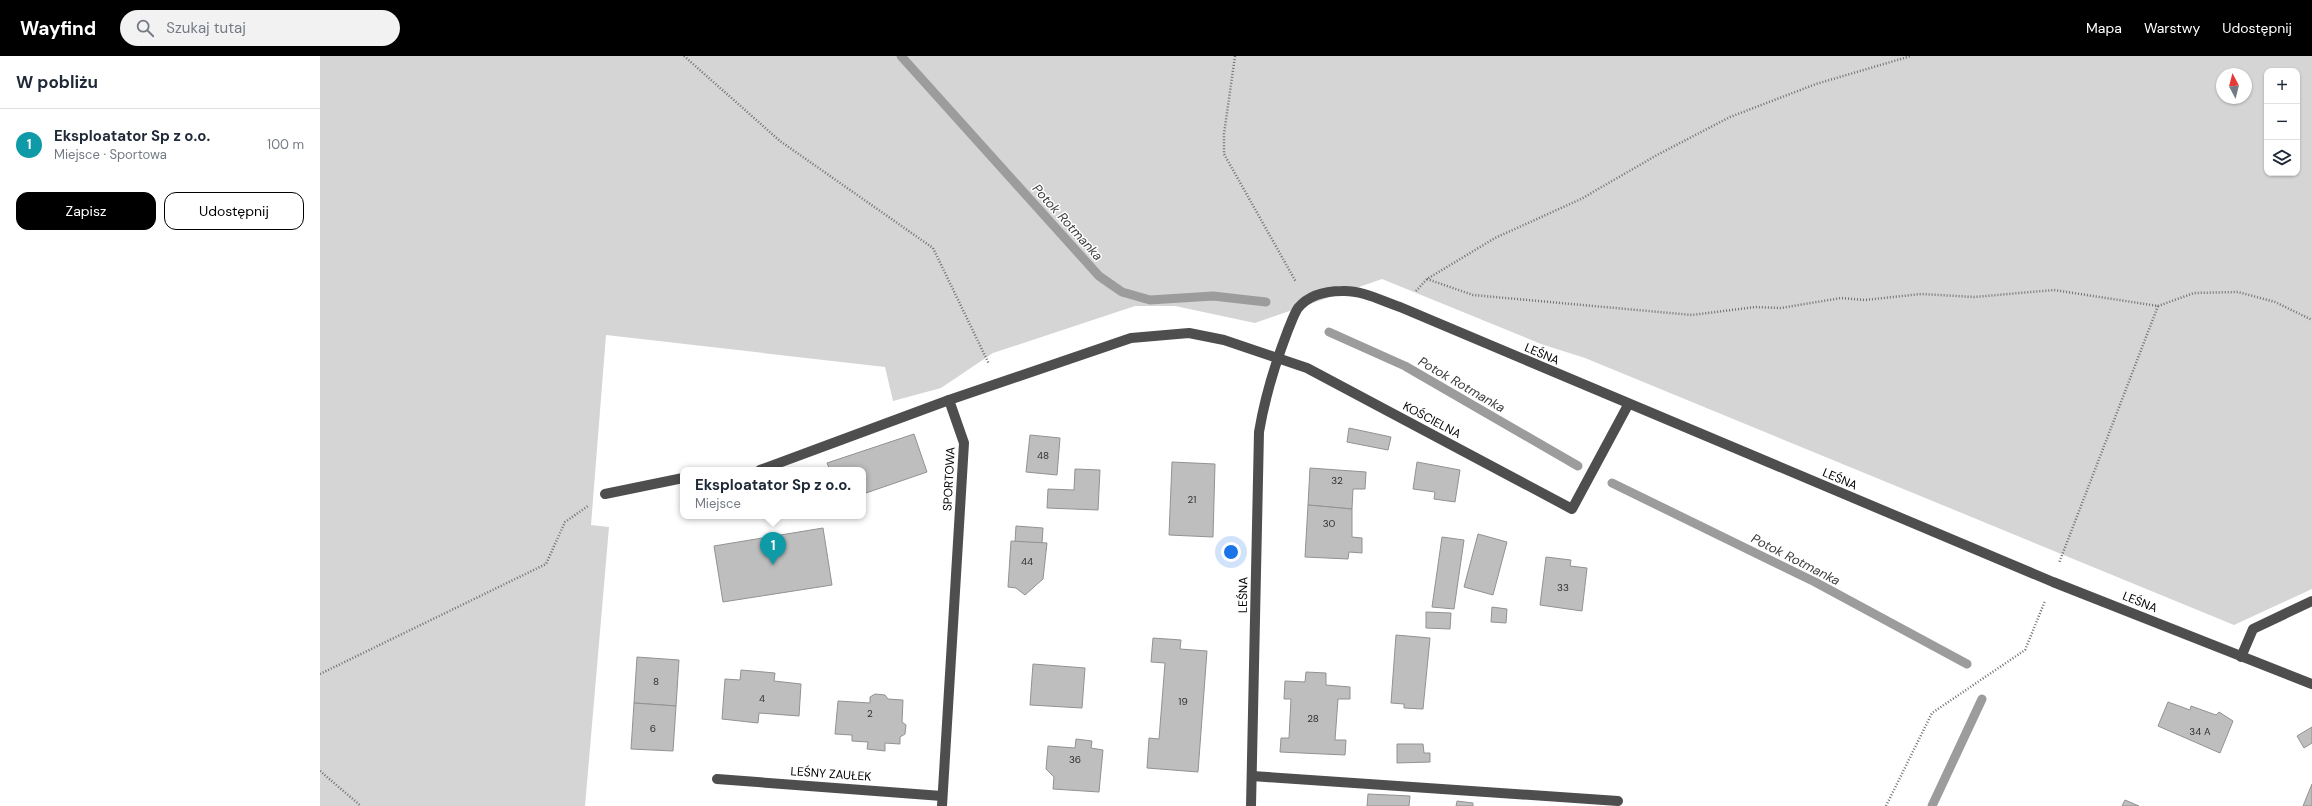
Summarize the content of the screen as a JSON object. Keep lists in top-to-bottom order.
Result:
{
  "streets": {
    "street": [
      "LEŚNA",
      "KOŚCIELNA",
      "SPORTOWA",
      "LEŚNY ZAUŁEK"
    ]
  },
  "crossings": [
    ["LEŚNA", "KOŚCIELNA"],
    ["SPORTOWA", "LEŚNY ZAUŁEK"]
  ],
  "water": ["Potok Rotmanka"],
  "house_numbers": [
    "48",
    "32",
    "21",
    "30",
    "44",
    "33",
    "8",
    "4",
    "19",
    "2",
    "28",
    "6",
    "34 A",
    "36"
  ],
  "north": "top",
  "page": {
    "header": "Wayfind",
    "search": "Szukaj tutaj",
    "nav": ["Mapa", "Warstwy", "Udostępnij"],
    "heading": "W pobliżu",
    "map_buttons": ["+", "−"],
    "list": [
      {
        "mark": "1",
        "name": "Eksploatator Sp z o.o.",
        "note": "Miejsce · Sportowa",
        "value": "100 m"
      }
    ],
    "buttons": ["Zapisz", "Udostępnij"],
    "popup": ["Eksploatator Sp z o.o.", "Miejsce"],
    "pins": "1"
  }
}
